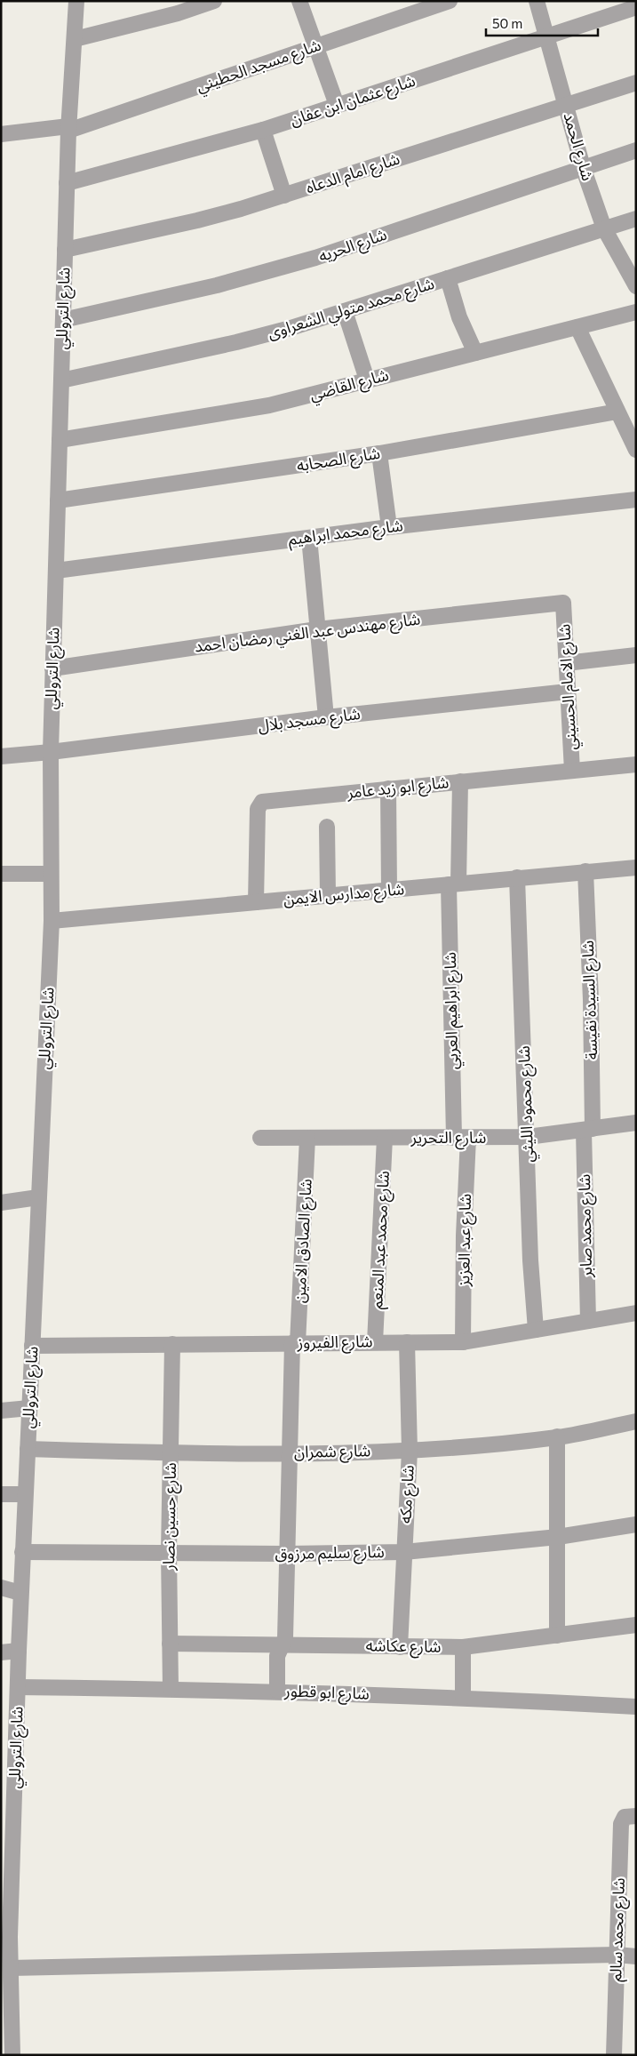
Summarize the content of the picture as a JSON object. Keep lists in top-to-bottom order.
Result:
{
  "streets": {
    "street": [
      "شارع مسجد الحطيني",
      "شارع عثمان ابن عفان",
      "شارع الحمد",
      "شارع امام الدعاه",
      "شارع الحريه",
      "شارع التروللي",
      "شارع محمد متولي الشعراوى",
      "شارع القاضي",
      "شارع الصحابه",
      "شارع محمد ابراهيم",
      "شارع مهندس عبد الغني رمضان احمد",
      "شارع الامام الحسيني",
      "شارع مسجد بلال",
      "شارع ابو زيد عامر",
      "شارع مدارس الايمن",
      "شارع السيدة نفيسة",
      "شارع ابراهيم العربي",
      "شارع محمود الليثي",
      "شارع التحرير",
      "شارع محمد صابر",
      "شارع محمد عبد المنعم",
      "شارع عبد العزيز",
      "شارع الصادق الامين",
      "شارع الفيروز",
      "شارع شمران",
      "شارع مكه",
      "شارع حسين نصار",
      "شارع سليم مرزوق",
      "شارع عكاشه",
      "شارع ابو قطور",
      "شارع محمد سالم"
    ]
  },
  "crossings": [
    ["شارع مسجد الحطيني", "شارع التروللي"],
    ["شارع عثمان ابن عفان", "شارع الحمد"],
    ["شارع عثمان ابن عفان", "شارع التروللي"],
    ["شارع الحمد", "شارع امام الدعاه"],
    ["شارع الحمد", "شارع الحريه"],
    ["شارع الحمد", "شارع محمد متولي الشعراوى"],
    ["شارع امام الدعاه", "شارع التروللي"],
    ["شارع الحريه", "شارع التروللي"],
    ["شارع التروللي", "شارع محمد متولي الشعراوى"],
    ["شارع التروللي", "شارع القاضي"],
    ["شارع التروللي", "شارع الصحابه"],
    ["شارع التروللي", "شارع محمد ابراهيم"],
    ["شارع التروللي", "شارع مهندس عبد الغني رمضان احمد"],
    ["شارع التروللي", "شارع مسجد بلال"],
    ["شارع التروللي", "شارع مدارس الايمن"],
    ["شارع التروللي", "شارع الفيروز"],
    ["شارع التروللي", "شارع شمران"],
    ["شارع التروللي", "شارع سليم مرزوق"],
    ["شارع التروللي", "شارع ابو قطور"],
    ["شارع مهندس عبد الغني رمضان احمد", "شارع الامام الحسيني"],
    ["شارع الامام الحسيني", "شارع مسجد بلال"],
    ["شارع الامام الحسيني", "شارع ابو زيد عامر"],
    ["شارع ابو زيد عامر", "شارع مدارس الايمن"],
    ["شارع ابو زيد عامر", "شارع ابراهيم العربي"],
    ["شارع مدارس الايمن", "شارع السيدة نفيسة"],
    ["شارع مدارس الايمن", "شارع ابراهيم العربي"],
    ["شارع مدارس الايمن", "شارع محمود الليثي"],
    ["شارع السيدة نفيسة", "شارع التحرير"],
    ["شارع السيدة نفيسة", "شارع محمد صابر"],
    ["شارع ابراهيم العربي", "شارع التحرير"],
    ["شارع ابراهيم العربي", "شارع عبد العزيز"],
    ["شارع محمود الليثي", "شارع التحرير"],
    ["شارع محمود الليثي", "شارع الفيروز"],
    ["شارع التحرير", "شارع محمد صابر"],
    ["شارع التحرير", "شارع محمد عبد المنعم"],
    ["شارع التحرير", "شارع عبد العزيز"],
    ["شارع التحرير", "شارع الصادق الامين"],
    ["شارع محمد صابر", "شارع الفيروز"],
    ["شارع محمد عبد المنعم", "شارع الفيروز"],
    ["شارع عبد العزيز", "شارع الفيروز"],
    ["شارع الصادق الامين", "شارع الفيروز"],
    ["شارع الصادق الامين", "شارع شمران"],
    ["شارع الصادق الامين", "شارع سليم مرزوق"],
    ["شارع الصادق الامين", "شارع عكاشه"],
    ["شارع الصادق الامين", "شارع ابو قطور"],
    ["شارع الفيروز", "شارع مكه"],
    ["شارع الفيروز", "شارع حسين نصار"],
    ["شارع شمران", "شارع مكه"],
    ["شارع شمران", "شارع حسين نصار"],
    ["شارع مكه", "شارع سليم مرزوق"],
    ["شارع مكه", "شارع عكاشه"],
    ["شارع حسين نصار", "شارع سليم مرزوق"],
    ["شارع حسين نصار", "شارع عكاشه"],
    ["شارع حسين نصار", "شارع ابو قطور"]
  ],
  "scale_bar": "50 m"
}
